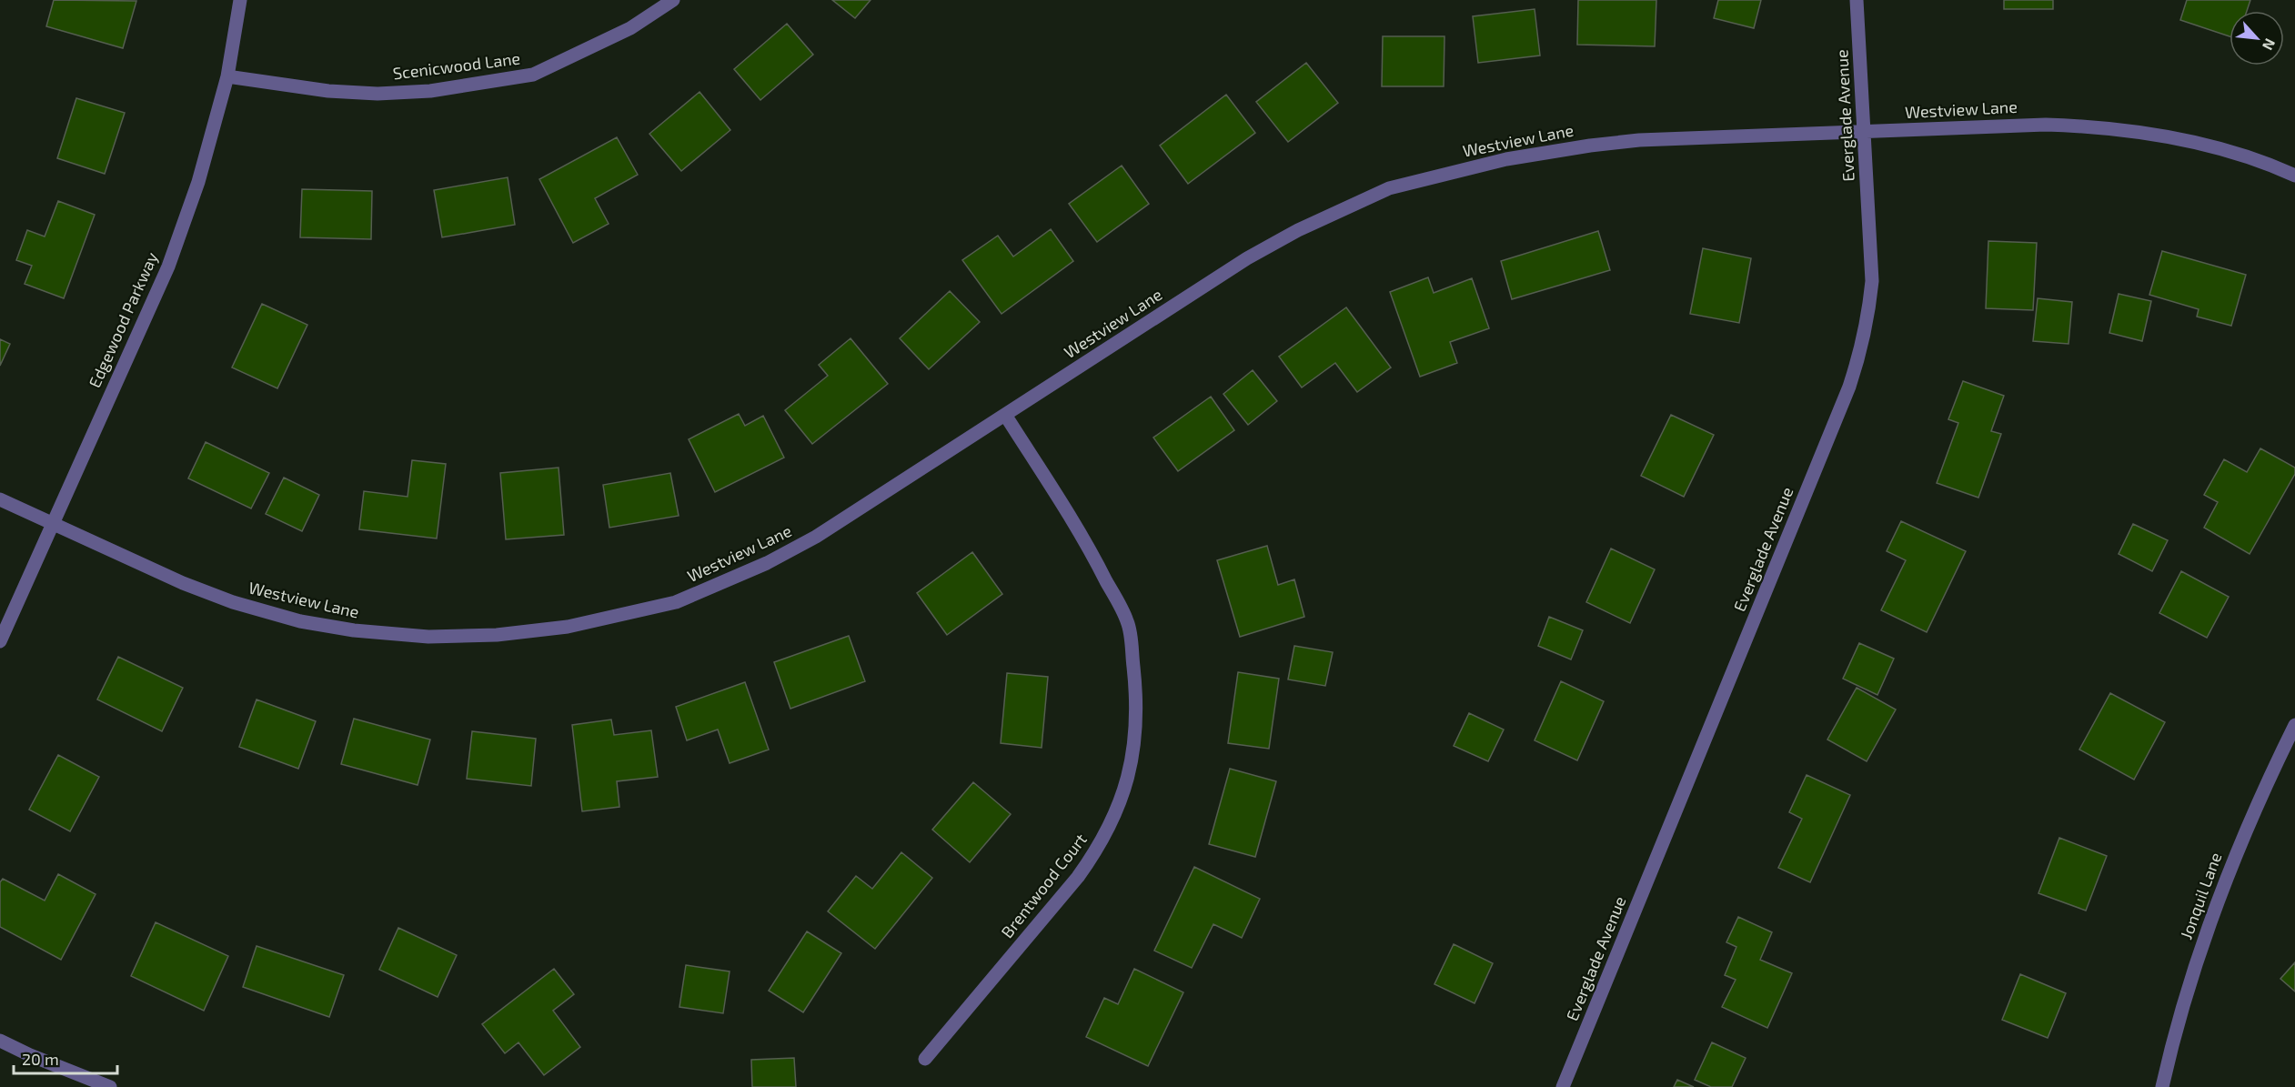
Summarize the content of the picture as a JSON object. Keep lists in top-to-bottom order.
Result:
{
  "streets": {
    "street": [
      "Scenicwood Lane",
      "Westview Lane",
      "Everglade Avenue",
      "Edgewood Parkway",
      "Brentwood Court",
      "Jonquil Lane"
    ]
  },
  "crossings": [
    ["Scenicwood Lane", "Edgewood Parkway"],
    ["Westview Lane", "Everglade Avenue"],
    ["Westview Lane", "Edgewood Parkway"],
    ["Westview Lane", "Brentwood Court"]
  ],
  "scale_bar": "20 m",
  "north": "bottom right"
}
